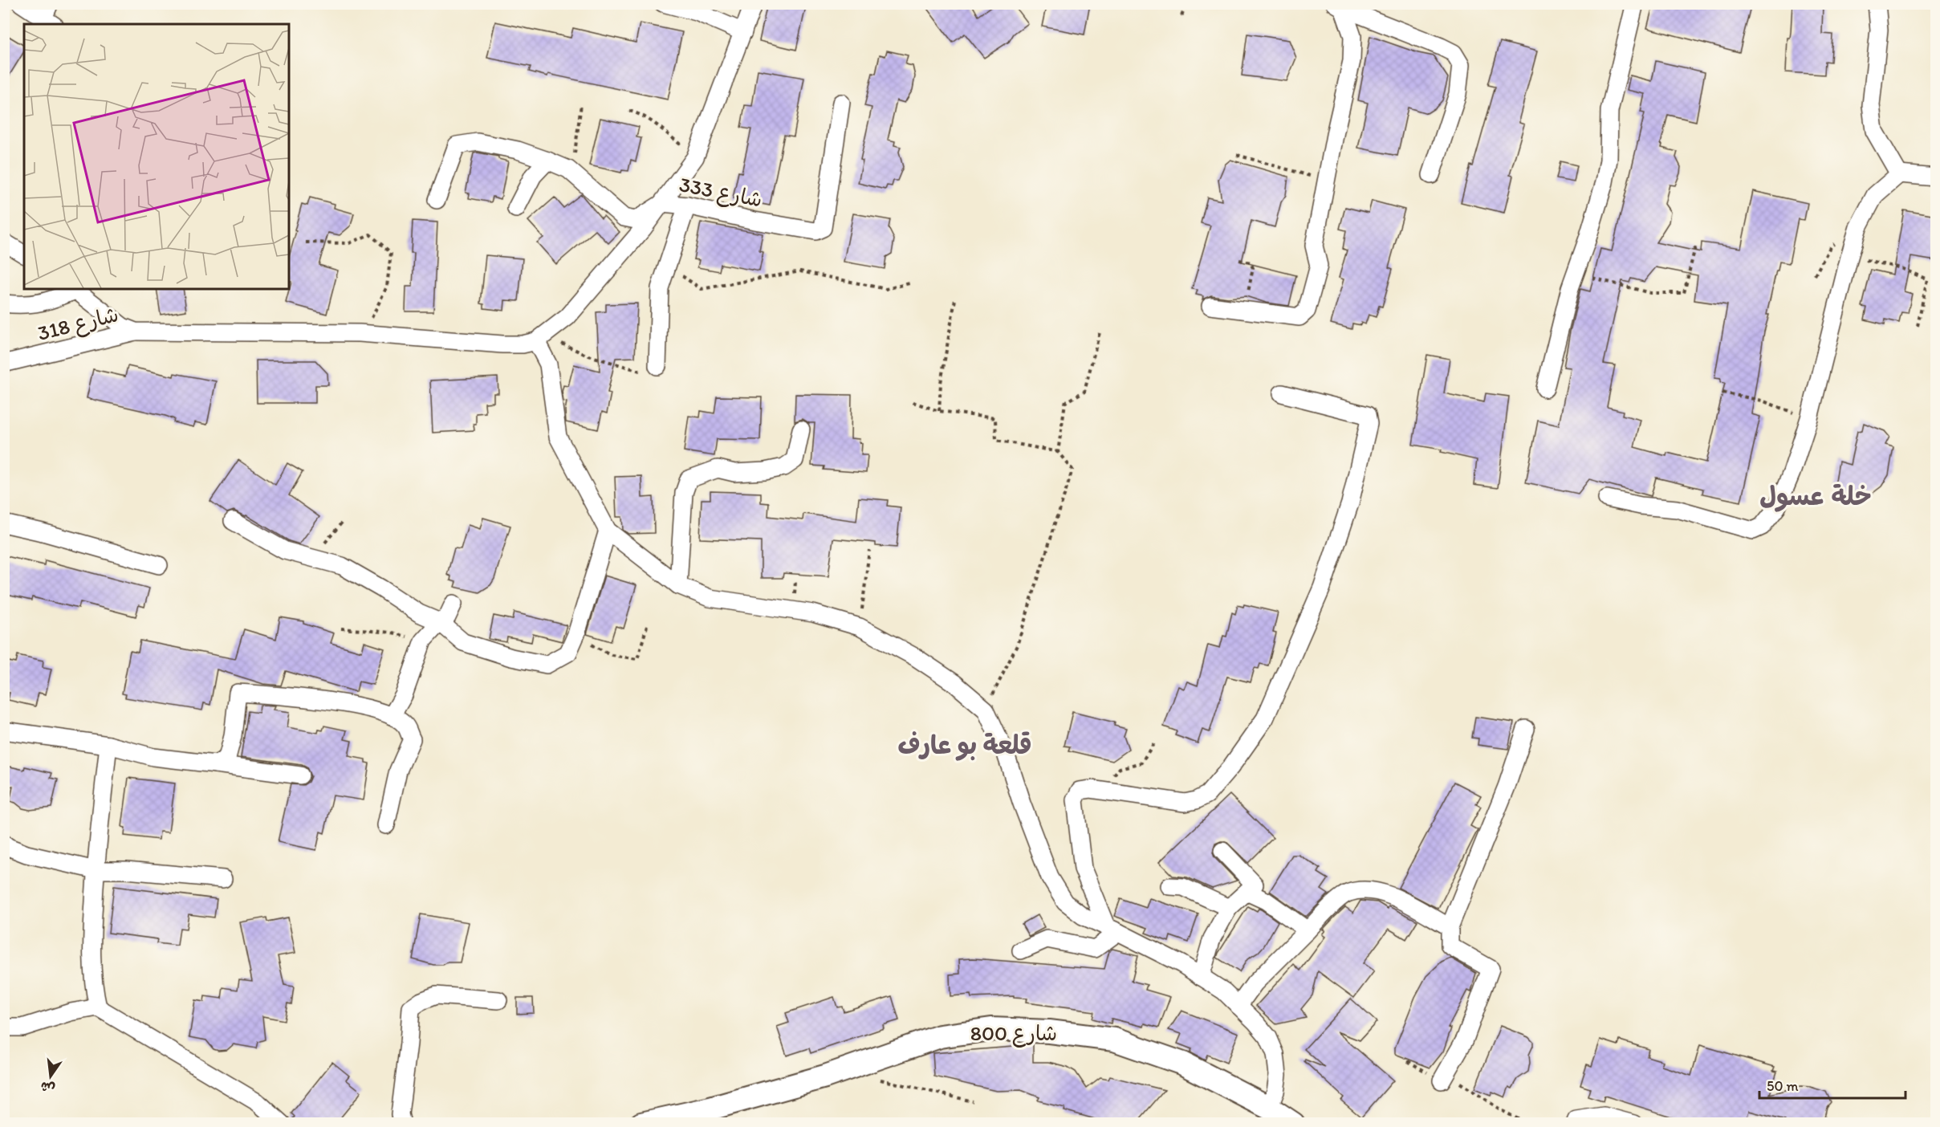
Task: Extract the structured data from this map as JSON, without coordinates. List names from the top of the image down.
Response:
{
  "streets": {
    "main road": ["شارع 800"],
    "street": ["شارع 333", "شارع 318"]
  },
  "districts": ["خلة عسول", "قلعة بو عارف"],
  "scale_bar": "50 m",
  "north": "bottom"
}
